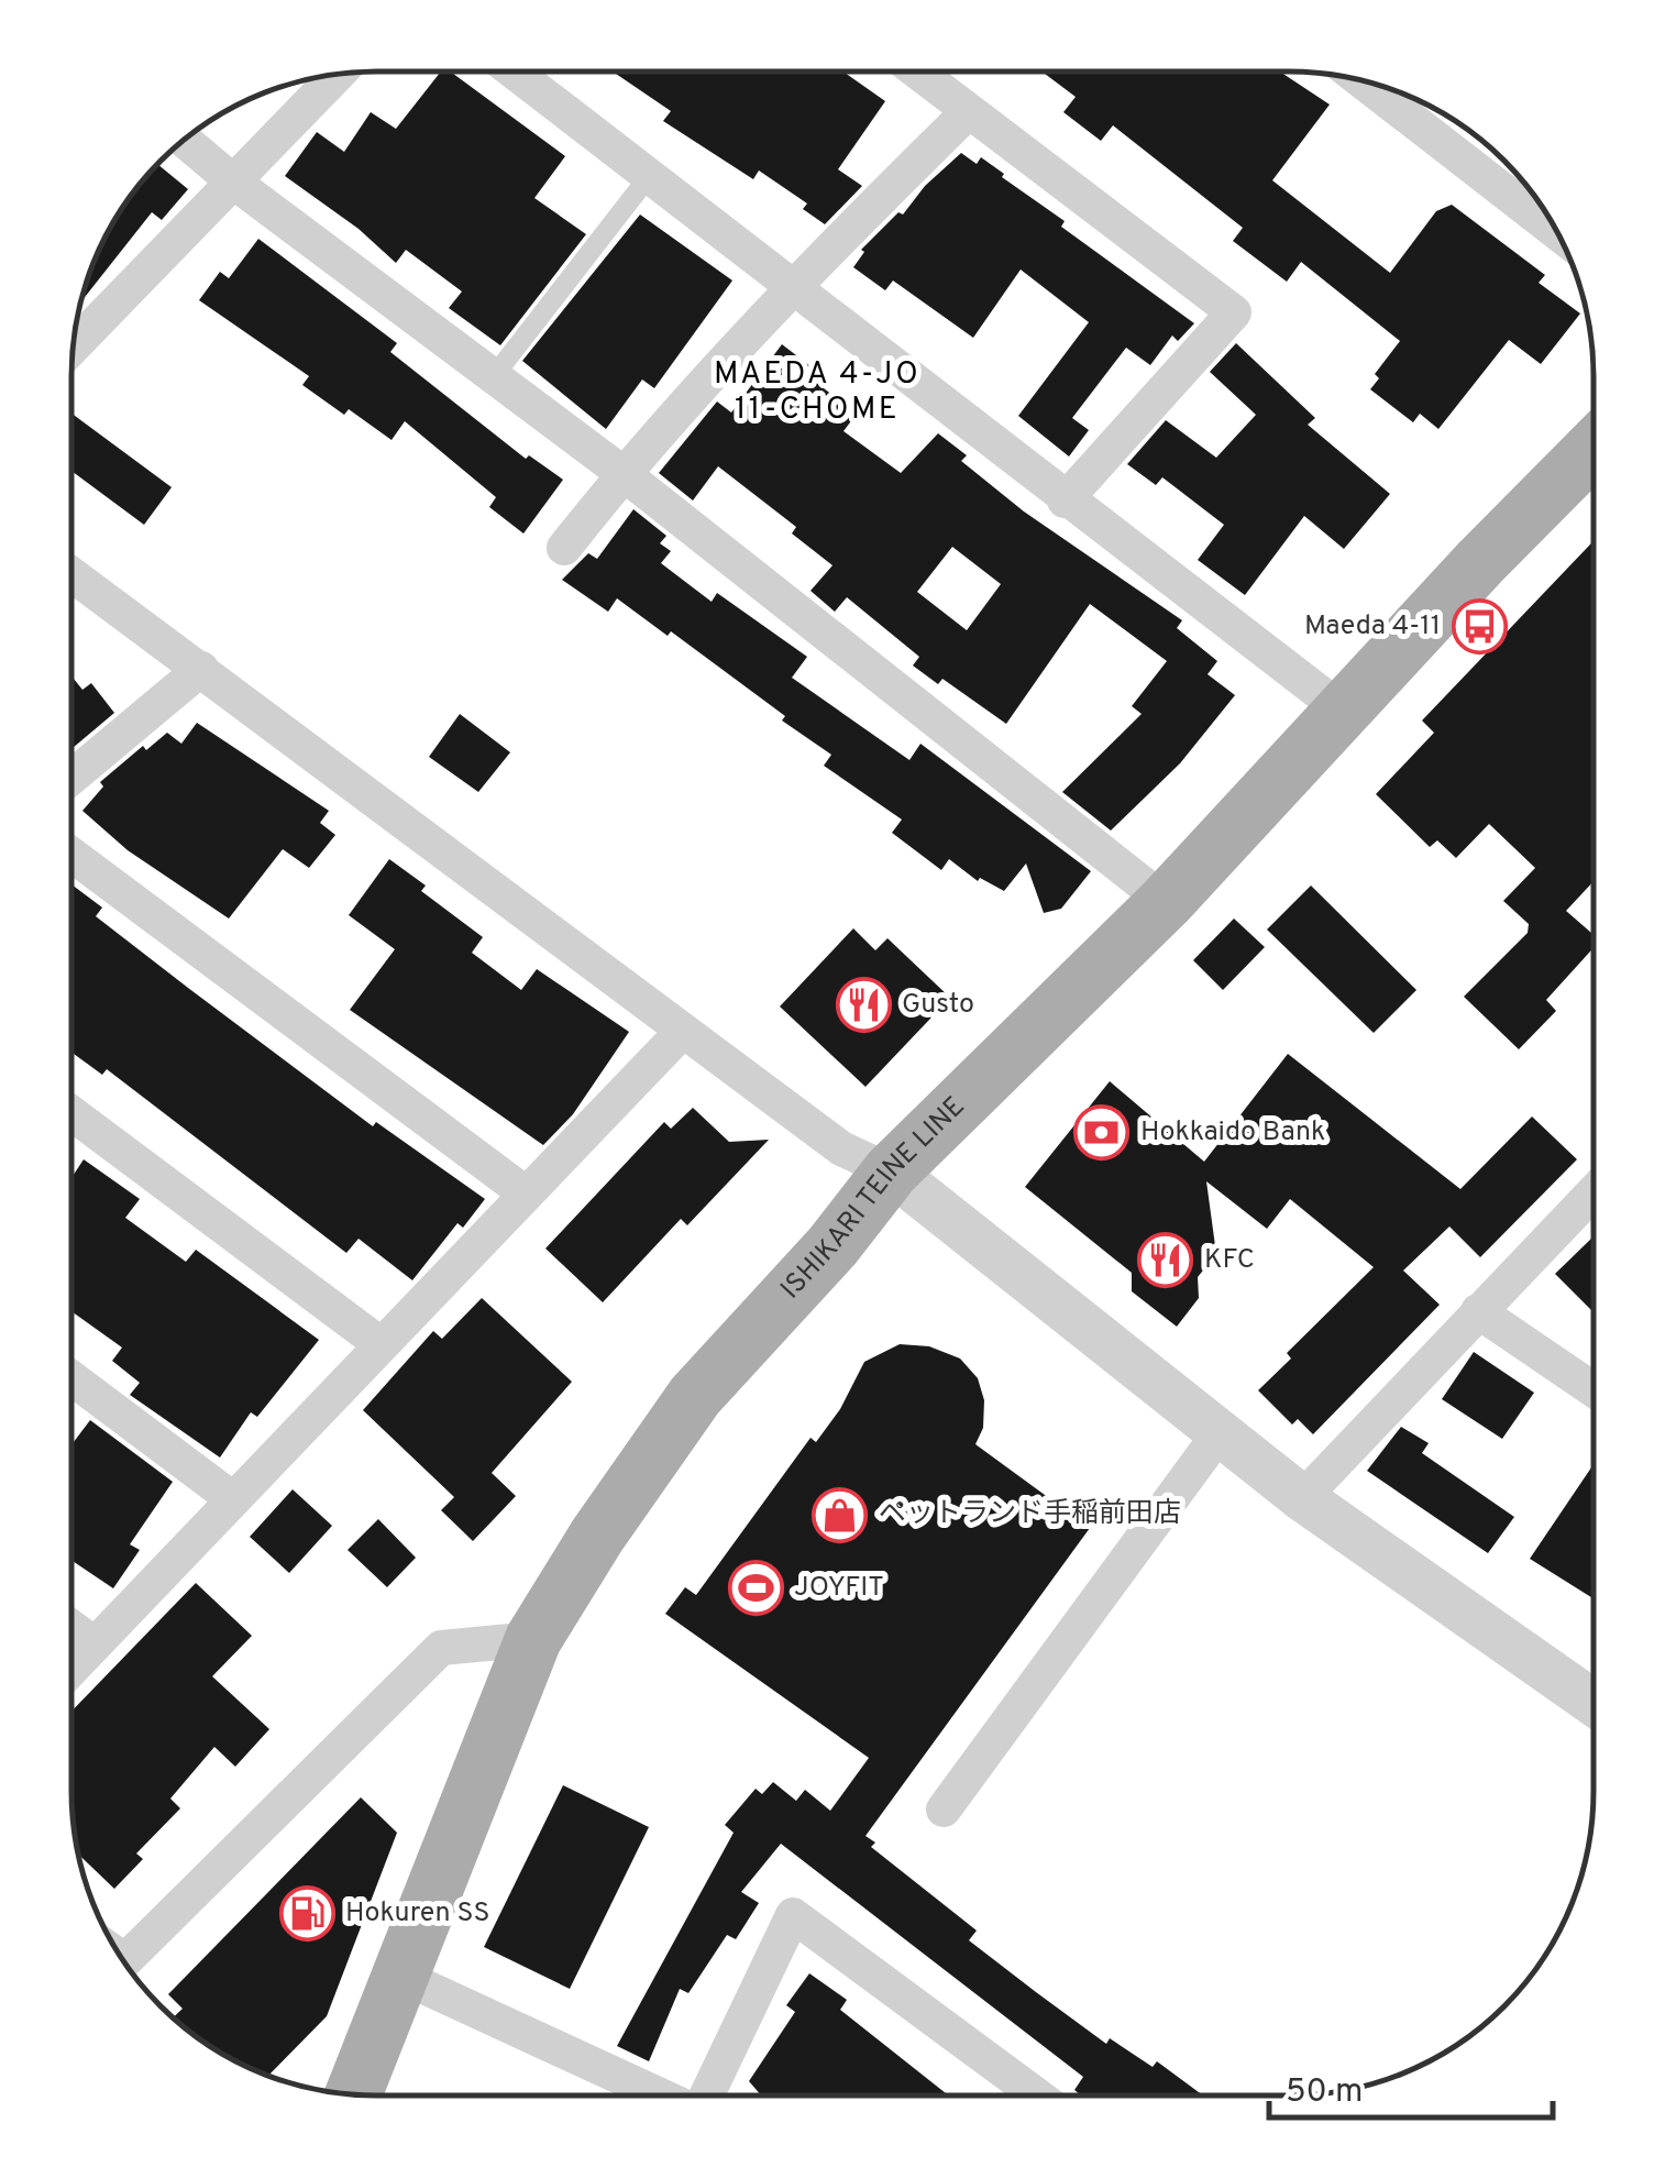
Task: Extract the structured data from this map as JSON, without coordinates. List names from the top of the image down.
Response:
{
  "streets": {
    "main road": ["ISHIKARI TEINE LINE"]
  },
  "districts": ["MAEDA 4-JO 11-CHOME"],
  "places": {
    "bus stop": ["Maeda 4-11"],
    "restaurant": ["Gusto", "KFC"],
    "bank": ["Hokkaido Bank"],
    "shop": ["ペットランド手稲前田店"],
    "sports": ["JOYFIT"],
    "fuel station": ["Hokuren SS"]
  },
  "scale_bar": "50 m"
}
